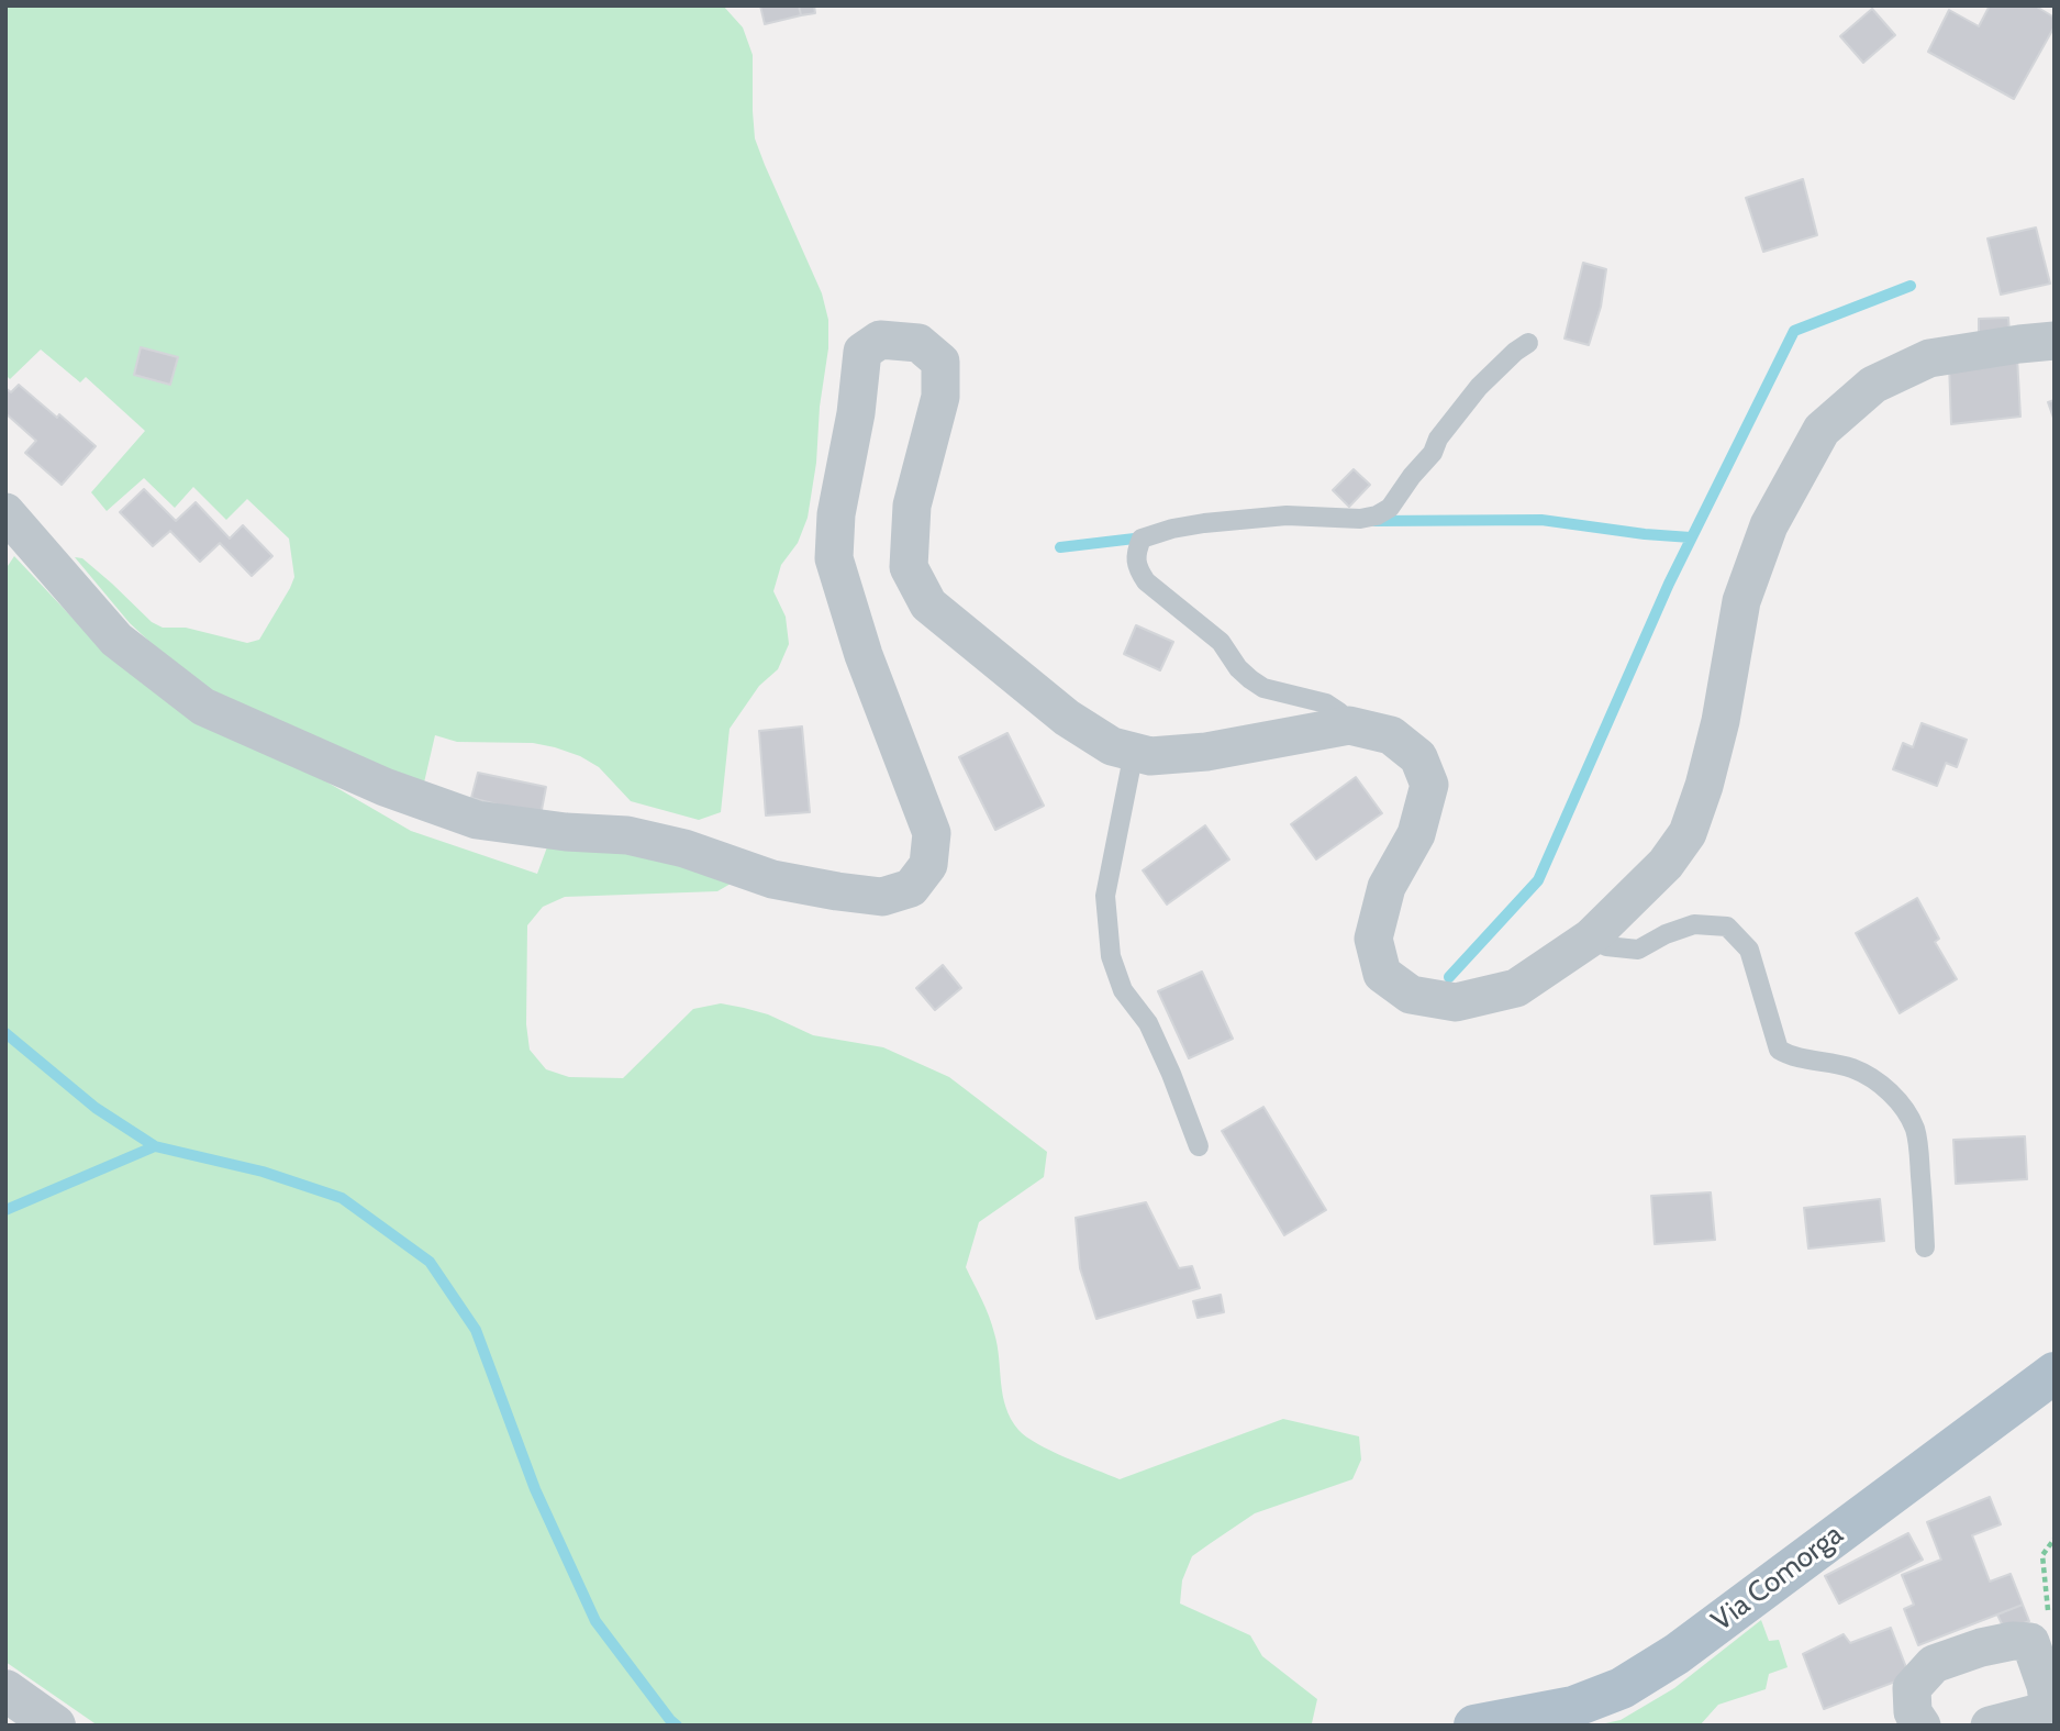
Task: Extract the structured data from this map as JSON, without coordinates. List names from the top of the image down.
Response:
{
  "streets": {
    "main road": ["Via Comorga"]
  }
}
